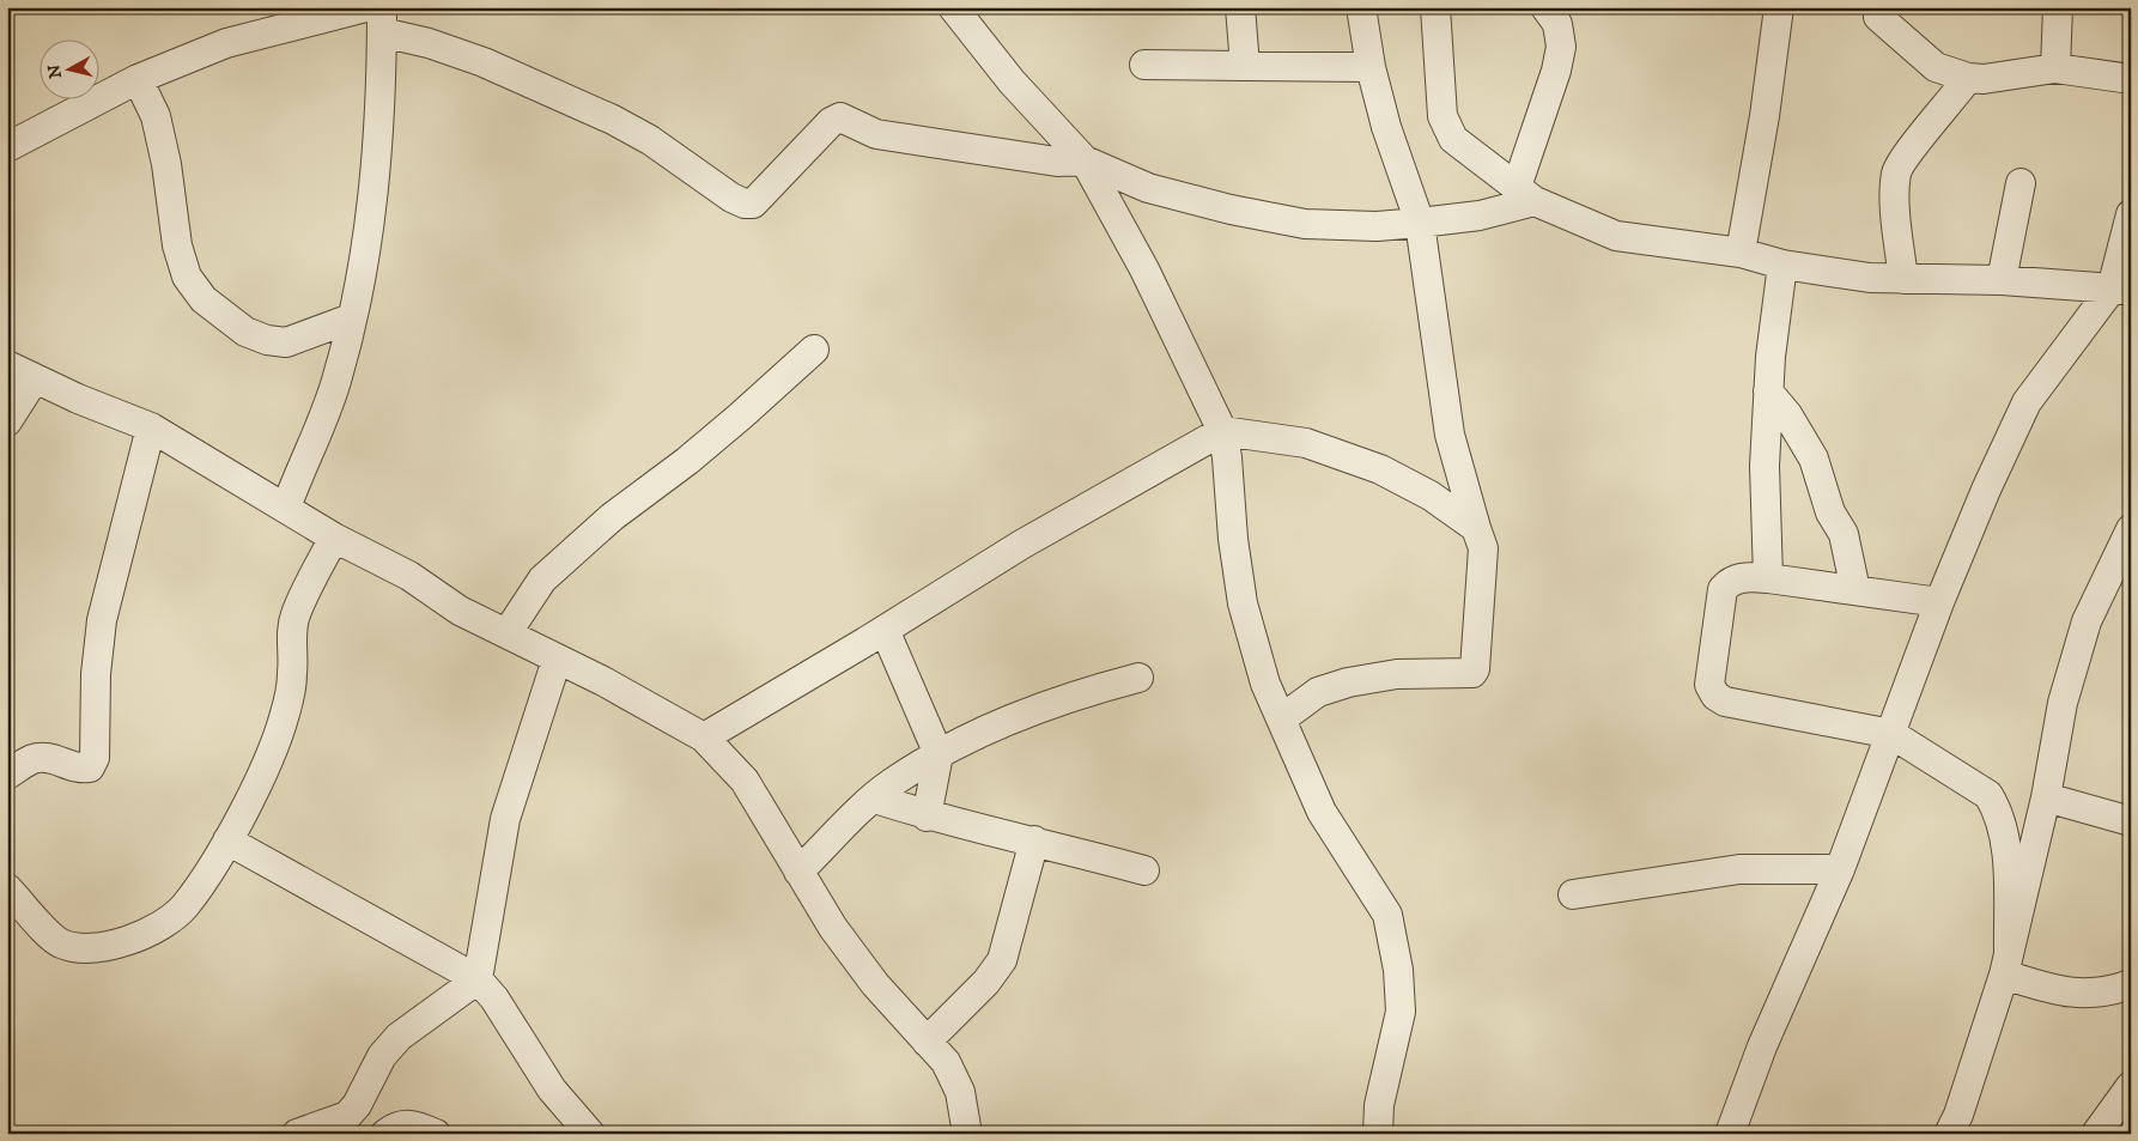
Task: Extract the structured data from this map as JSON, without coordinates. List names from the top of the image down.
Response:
{
  "north": "left"
}
